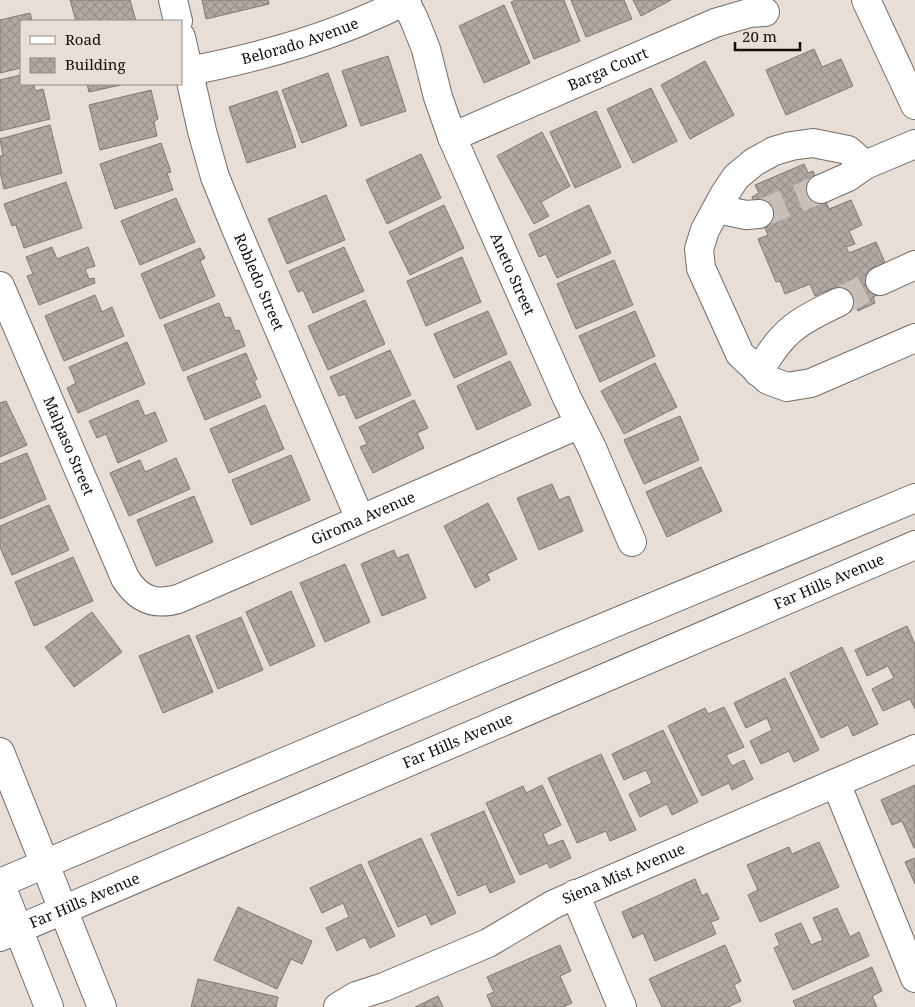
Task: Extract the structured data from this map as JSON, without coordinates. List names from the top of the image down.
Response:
{
  "streets": {
    "street": [
      "Belorado Avenue",
      "Barga Court",
      "Aneto Street",
      "Robledo Street",
      "Malpaso Street",
      "Giroma Avenue",
      "Far Hills Avenue",
      "Siena Mist Avenue"
    ]
  },
  "crossings": [
    ["Belorado Avenue", "Aneto Street"],
    ["Belorado Avenue", "Robledo Street"],
    ["Barga Court", "Aneto Street"],
    ["Aneto Street", "Giroma Avenue"],
    ["Robledo Street", "Giroma Avenue"],
    ["Malpaso Street", "Giroma Avenue"]
  ],
  "legend": ["Road", "Building"],
  "scale_bar": "20 m"
}
